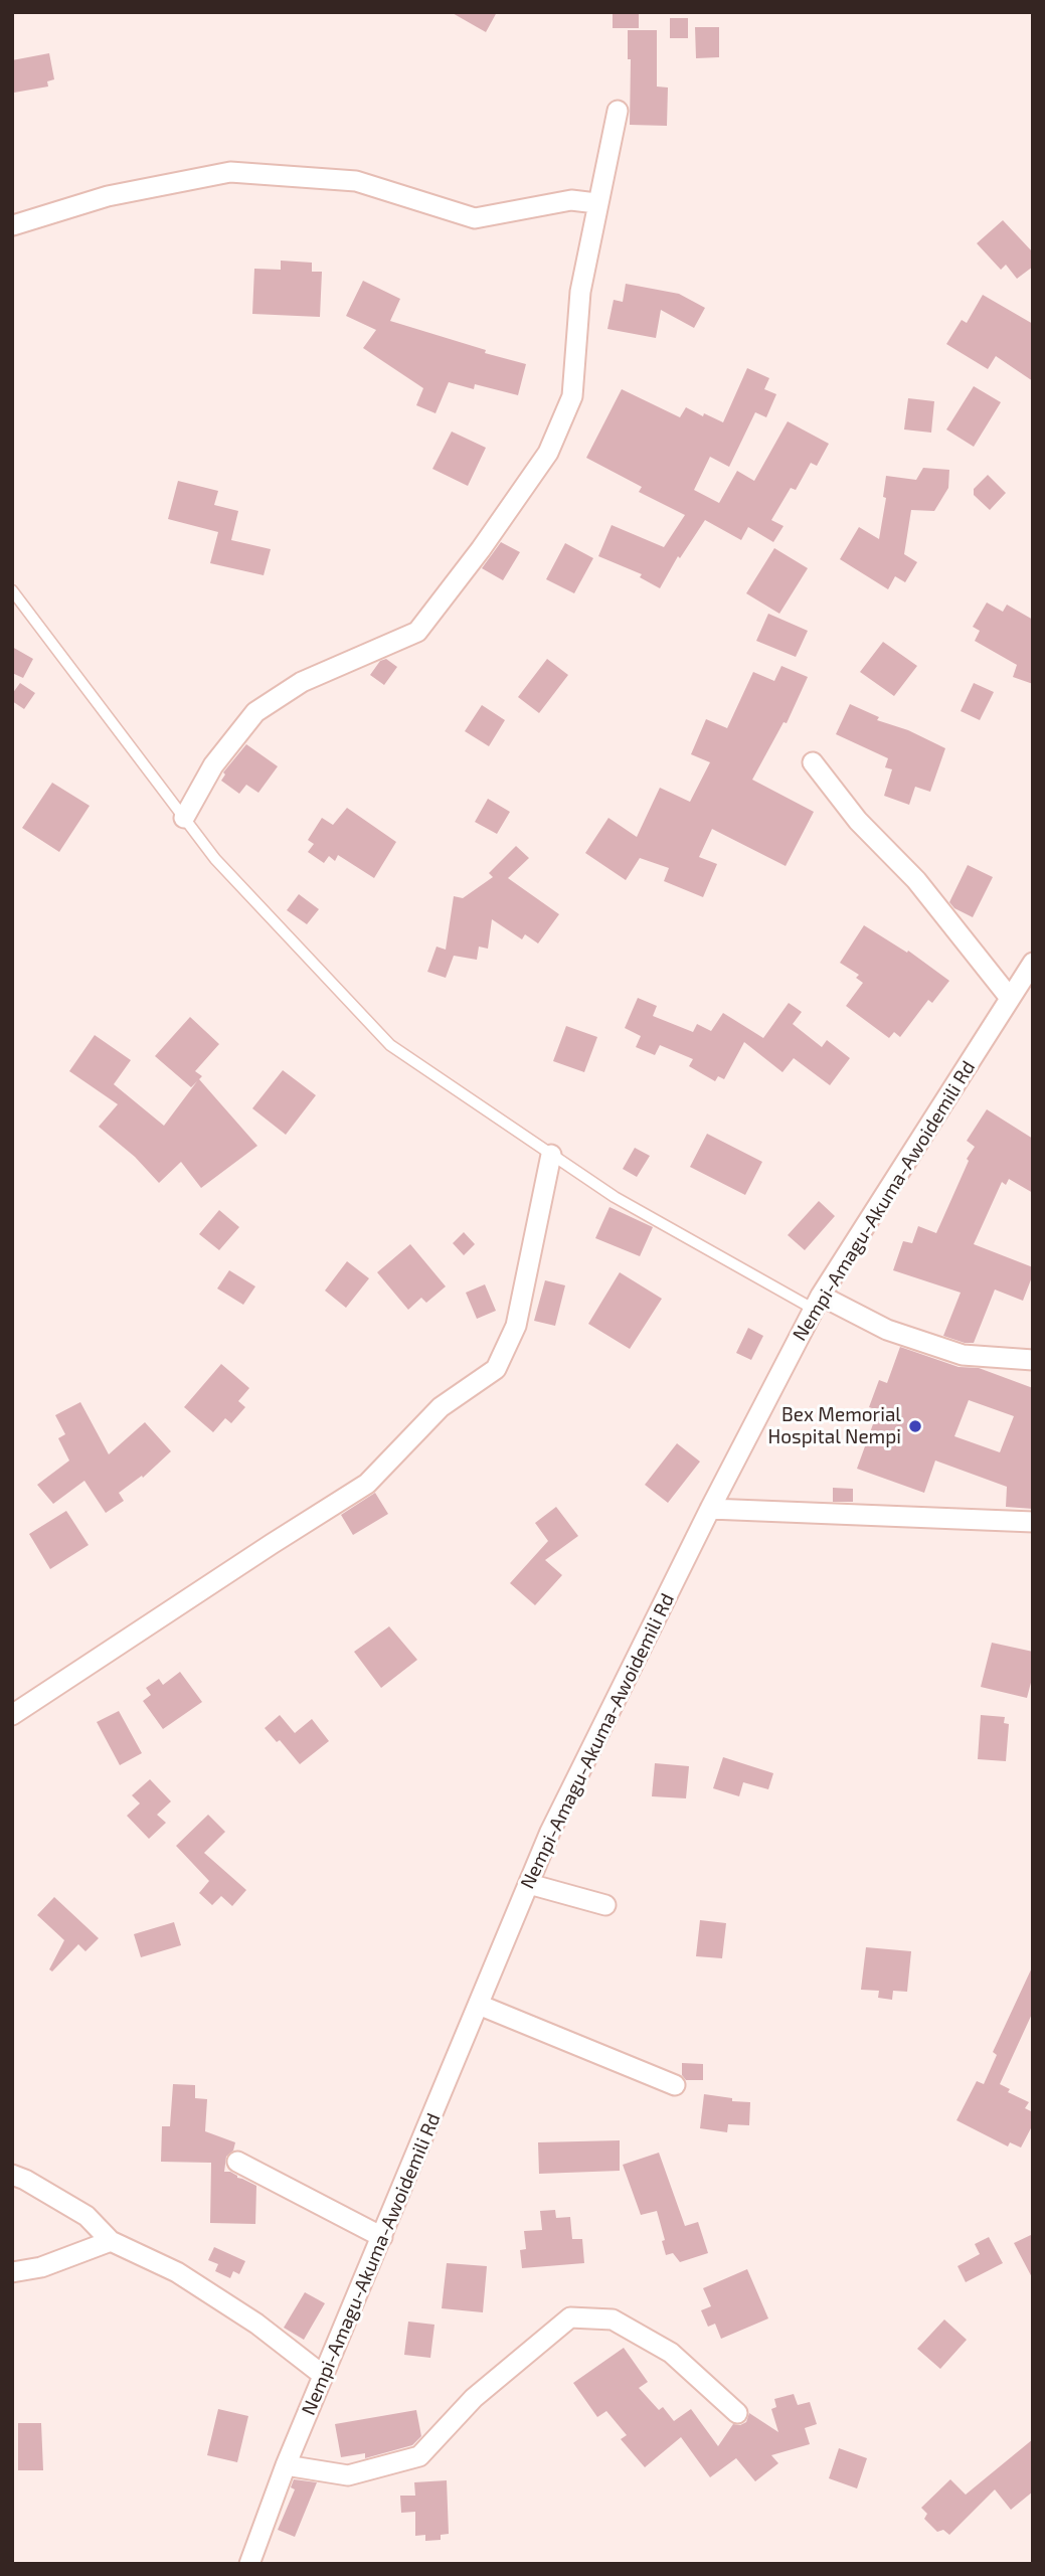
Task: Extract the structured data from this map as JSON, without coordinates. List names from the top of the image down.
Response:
{
  "streets": {
    "street": ["Nempi-Amagu-Akuma-Awoidemili Rd"]
  },
  "places": ["Bex Memorial Hospital Nempi"]
}
